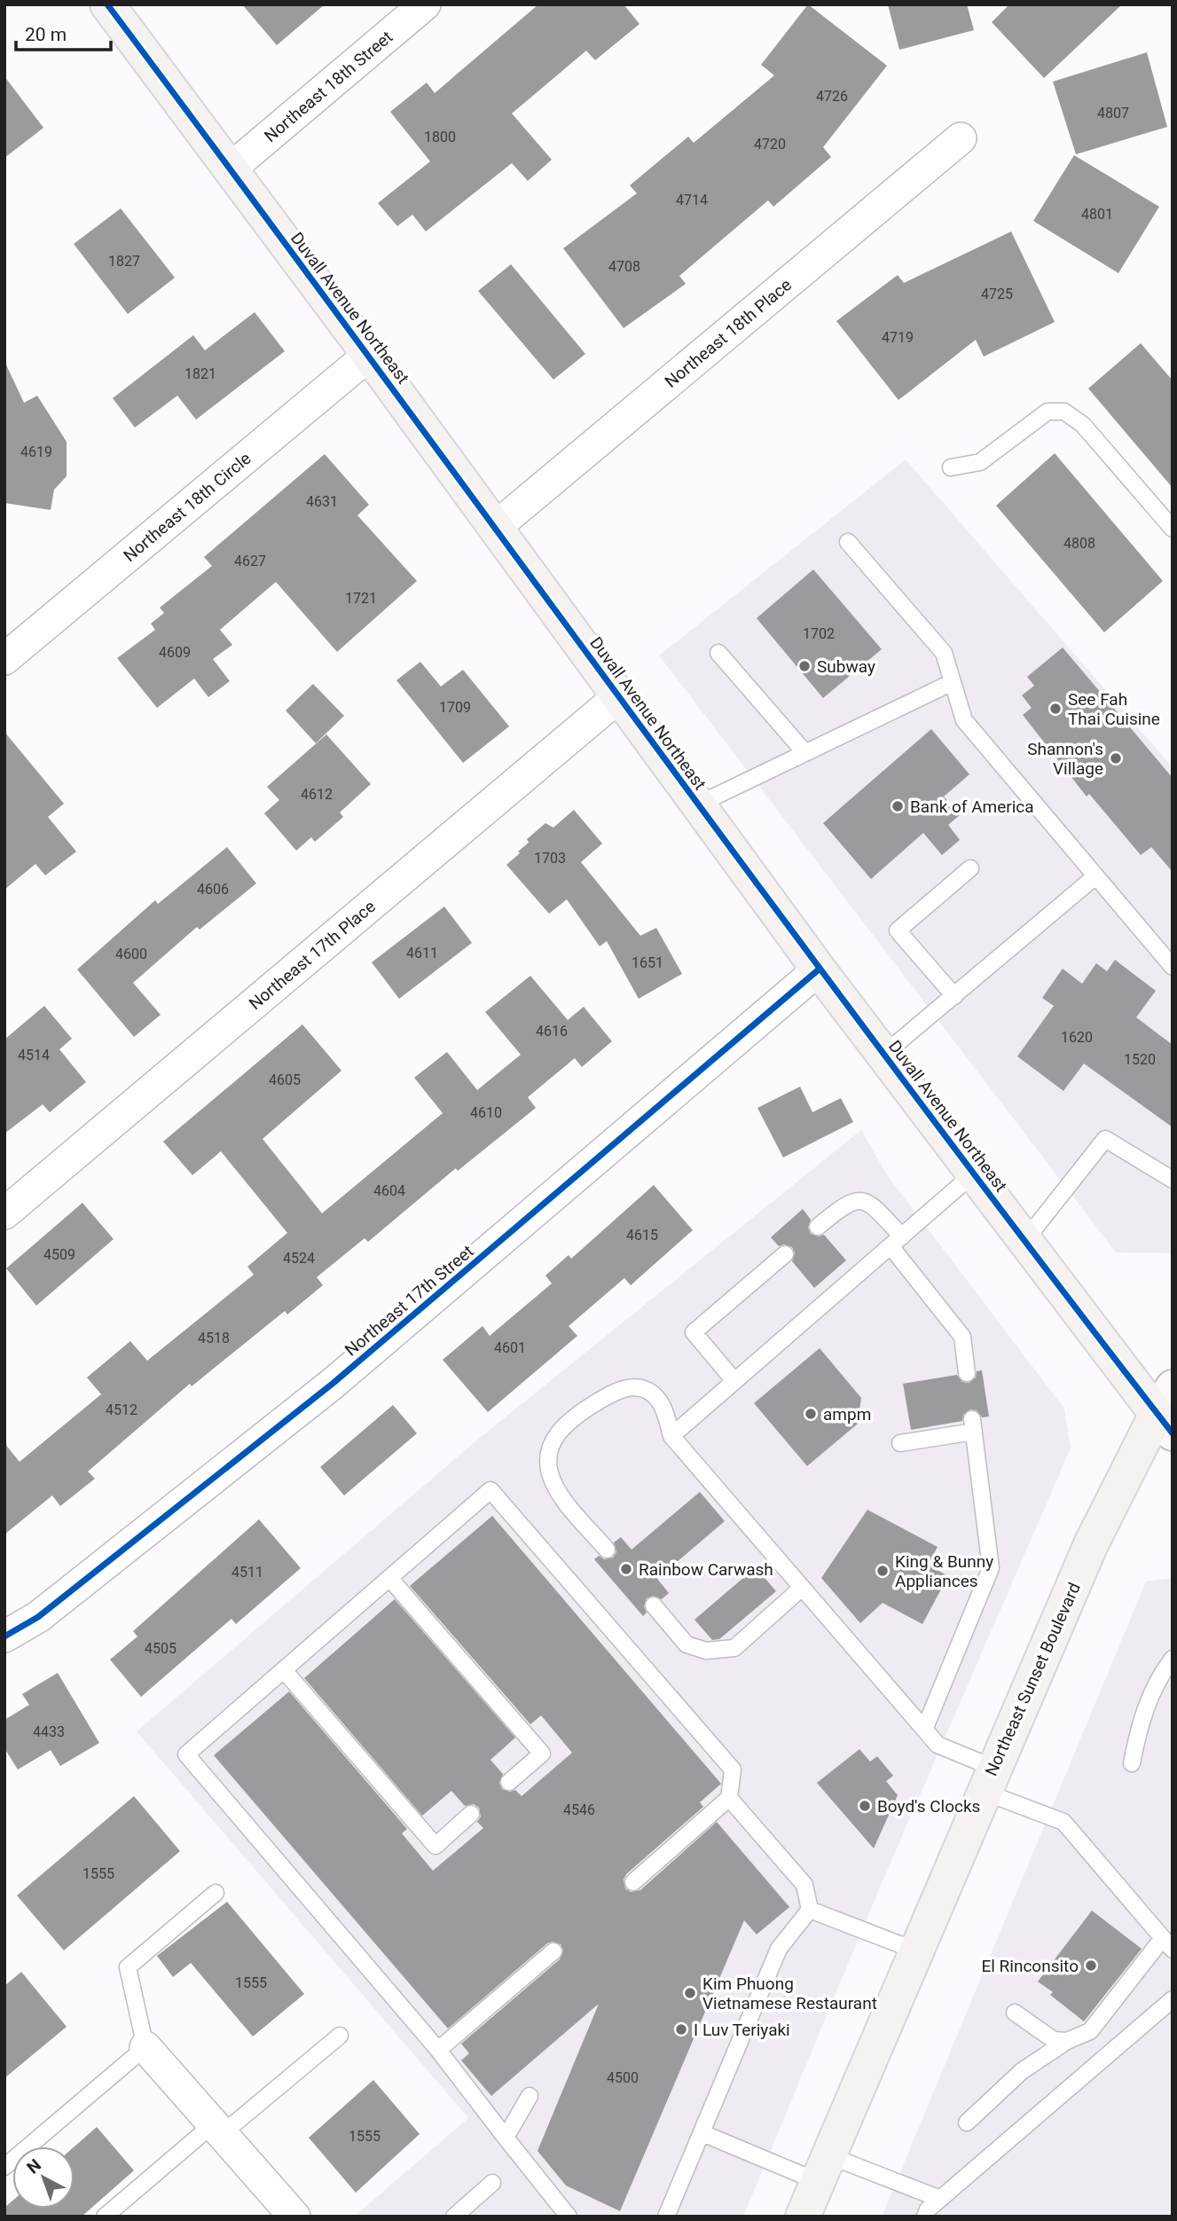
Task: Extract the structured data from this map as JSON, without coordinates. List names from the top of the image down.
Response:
{
  "streets": {
    "main road": ["Duvall Avenue Northeast", "Northeast Sunset Boulevard"],
    "street": [
      "Northeast 18th Street",
      "Northeast 18th Place",
      "Northeast 18th Circle",
      "Northeast 17th Place",
      "Northeast 17th Street"
    ]
  },
  "crossings": [
    ["Northeast 18th Street", "Duvall Avenue Northeast"],
    ["Duvall Avenue Northeast", "Northeast 18th Place"],
    ["Duvall Avenue Northeast", "Northeast 18th Circle"],
    ["Duvall Avenue Northeast", "Northeast 17th Place"],
    ["Duvall Avenue Northeast", "Northeast 17th Street"],
    ["Duvall Avenue Northeast", "Northeast Sunset Boulevard"]
  ],
  "places": [
    "Subway",
    "See Fah Thai Cuisine",
    "Shannon's Village",
    "Bank of America",
    "ampm",
    "Rainbow Carwash",
    "King & Bunny Appliances",
    "Boyd's Clocks",
    "El Rinconsito",
    "Kim Phuong Vietnamese Restaurant",
    "I Luv Teriyaki"
  ],
  "house_numbers": [
    "4726",
    "4807",
    "1800",
    "4720",
    "4714",
    "4801",
    "1827",
    "4708",
    "4725",
    "4719",
    "1821",
    "4619",
    "4631",
    "4808",
    "4627",
    "1721",
    "1702",
    "4609",
    "1709",
    "4612",
    "1703",
    "4606",
    "4611",
    "4600",
    "1651",
    "4616",
    "1620",
    "4514",
    "1520",
    "4605",
    "4610",
    "4604",
    "4615",
    "4509",
    "4524",
    "4518",
    "4601",
    "4512",
    "4511",
    "4505",
    "4433",
    "4546",
    "1555",
    "1555",
    "4500",
    "1555"
  ],
  "scale_bar": "20 m",
  "north": "top left"
}
